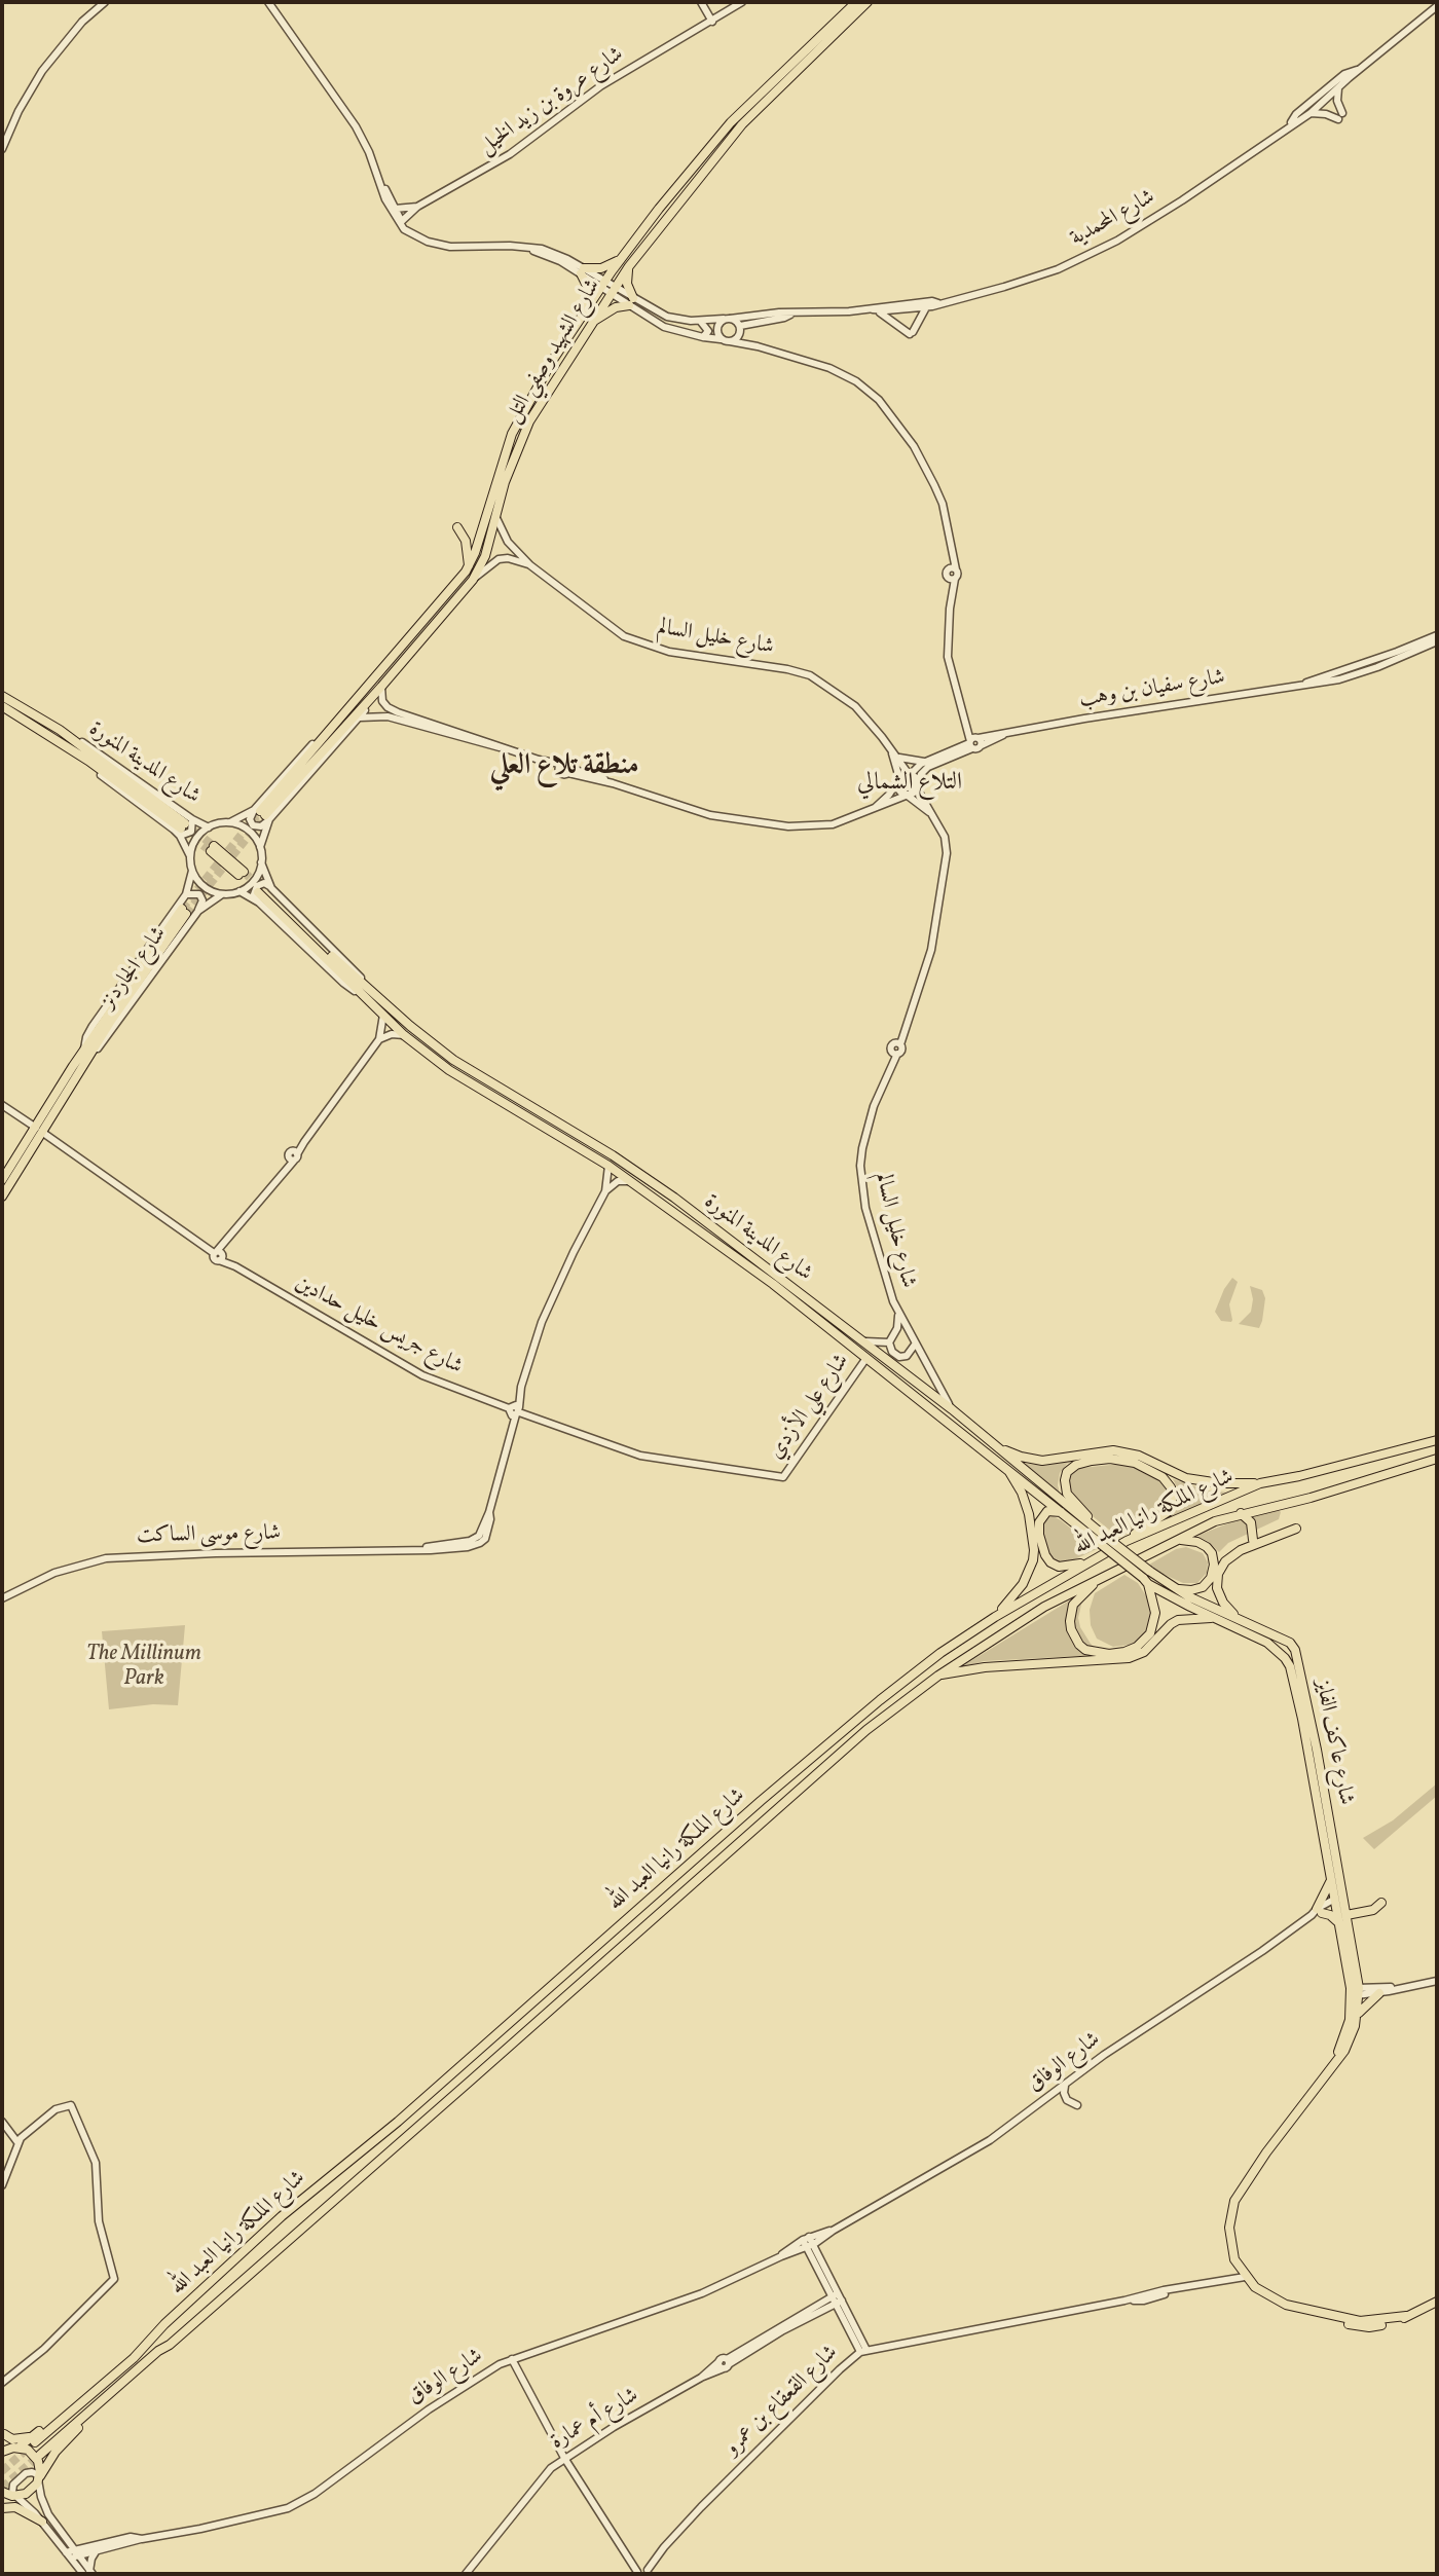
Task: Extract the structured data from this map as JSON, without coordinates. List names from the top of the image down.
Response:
{
  "streets": {
    "main road": [
      "شارع الشهيد وصفي التل",
      "شارع المدينة المنورة",
      "شارع الملكة رانيا العبد الله",
      "شارع عاكف الفايز"
    ],
    "street": [
      "شارع عروة بن زيد الخيل",
      "شارع المحمدية",
      "شارع خليل السالم",
      "شارع سفيان بن وهب",
      "شارع الجاردنز",
      "شارع جريس خليل حدادين",
      "شارع علي الأزدي",
      "شارع موسى الساكت",
      "شارع الوفاق",
      "شارع القعقاع بن عمرو",
      "شارع أم عمارة"
    ]
  },
  "crossings": [
    ["شارع المحمدية", "شارع الشهيد وصفي التل"],
    ["شارع الشهيد وصفي التل", "شارع خليل السالم"],
    ["شارع خليل السالم", "شارع المدينة المنورة"],
    ["شارع المدينة المنورة", "شارع الجاردنز"],
    ["شارع المدينة المنورة", "شارع علي الأزدي"],
    ["شارع المدينة المنورة", "شارع موسى الساكت"],
    ["شارع المدينة المنورة", "شارع عاكف الفايز"],
    ["شارع جريس خليل حدادين", "شارع علي الأزدي"],
    ["شارع جريس خليل حدادين", "شارع موسى الساكت"],
    ["شارع عاكف الفايز", "شارع الوفاق"],
    ["شارع عاكف الفايز", "شارع القعقاع بن عمرو"]
  ],
  "districts": ["منطقة تلاع العلي", "التلاع الشمالي"],
  "parks": ["The Millinum Park"]
}
